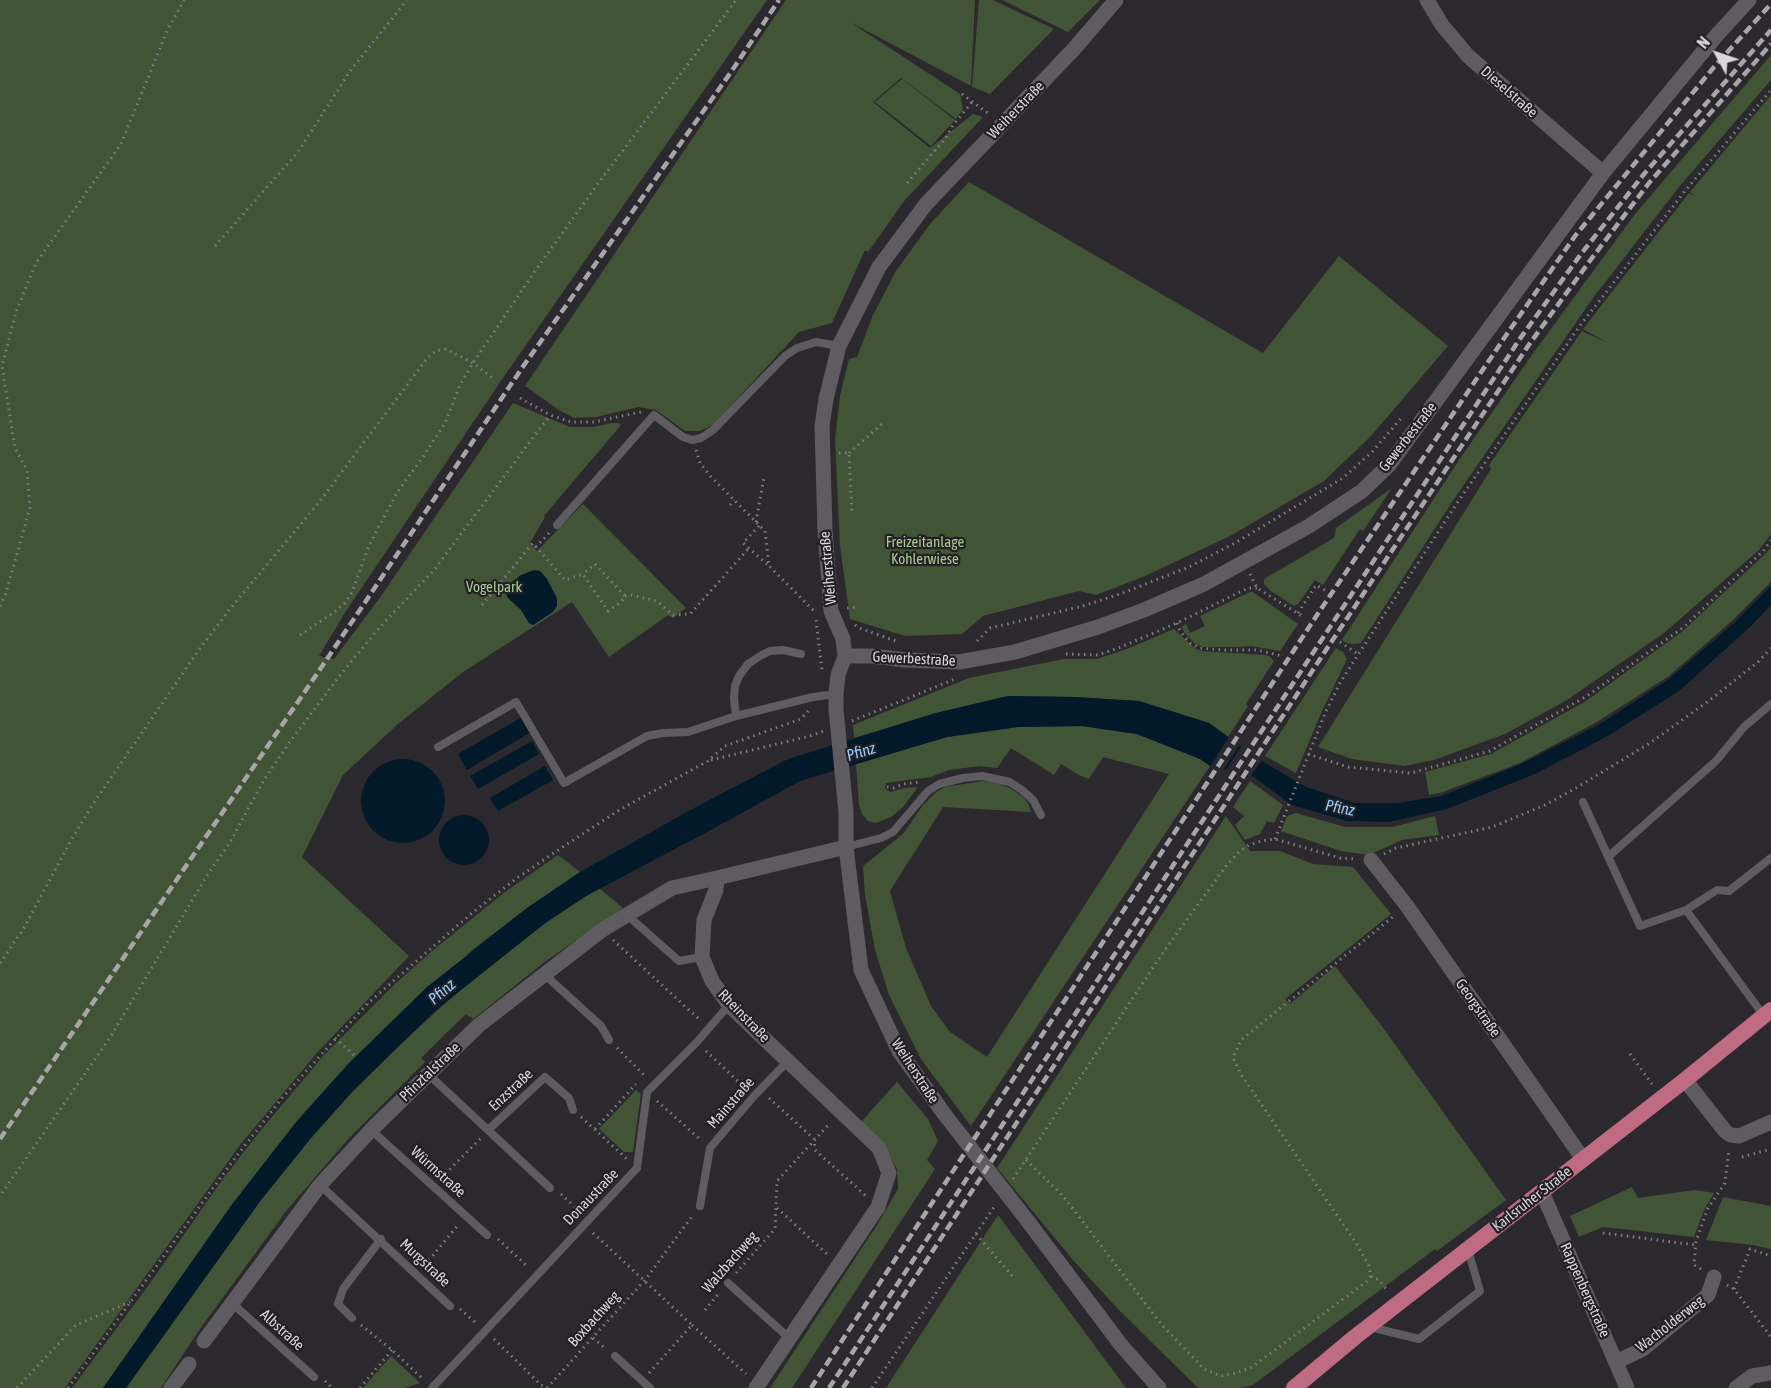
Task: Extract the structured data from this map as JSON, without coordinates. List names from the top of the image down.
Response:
{
  "streets": {
    "main road": ["Karlsruher Straße"],
    "street": [
      "Dieselstraße",
      "Weiherstraße",
      "Gewerbestraße",
      "Georgstraße",
      "Rheinstraße",
      "Pfinztalstraße",
      "Rappenbergstraße",
      "Wacholderweg"
    ],
    "lane": [
      "Enzstraße",
      "Mainstraße",
      "Würmstraße",
      "Donaustraße",
      "Murgstraße",
      "Albstraße"
    ],
    "path": ["Walzbachweg", "Boxbachweg"]
  },
  "crossings": [
    ["Dieselstraße", "Gewerbestraße"],
    ["Weiherstraße", "Gewerbestraße"],
    ["Georgstraße", "Karlsruher Straße"],
    ["Rheinstraße", "Pfinztalstraße"],
    ["Rheinstraße", "Mainstraße"],
    ["Rheinstraße", "Donaustraße"],
    ["Rheinstraße", "Walzbachweg"],
    ["Pfinztalstraße", "Enzstraße"],
    ["Pfinztalstraße", "Würmstraße"],
    ["Pfinztalstraße", "Murgstraße"],
    ["Pfinztalstraße", "Albstraße"],
    ["Mainstraße", "Boxbachweg"],
    ["Karlsruher Straße", "Rappenbergstraße"],
    ["Rappenbergstraße", "Wacholderweg"]
  ],
  "water": ["Pfinz"],
  "parks": ["Freizeitanlage Kohlerwiese", "Vogelpark"],
  "north": "top left"
}
